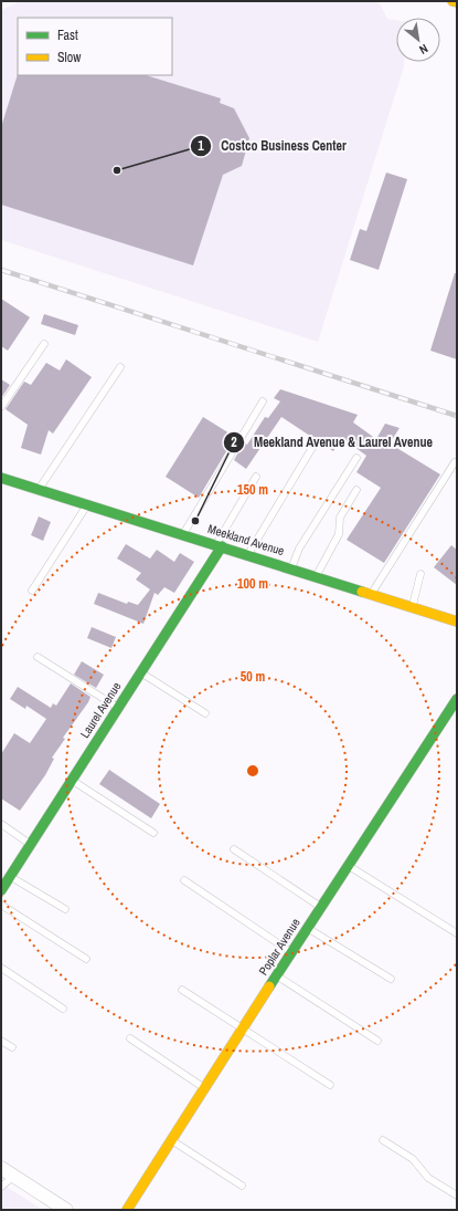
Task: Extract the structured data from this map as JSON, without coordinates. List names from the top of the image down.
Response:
{
  "streets": {
    "street": ["Meekland Avenue", "Laurel Avenue", "Poplar Avenue"]
  },
  "crossings": [
    ["Meekland Avenue", "Laurel Avenue"]
  ],
  "places": ["Costco Business Center", "Meekland Avenue & Laurel Avenue"],
  "legend": ["Fast", "Slow"],
  "north": "bottom right",
  "rings": ["150 m", "100 m", "50 m"]
}
